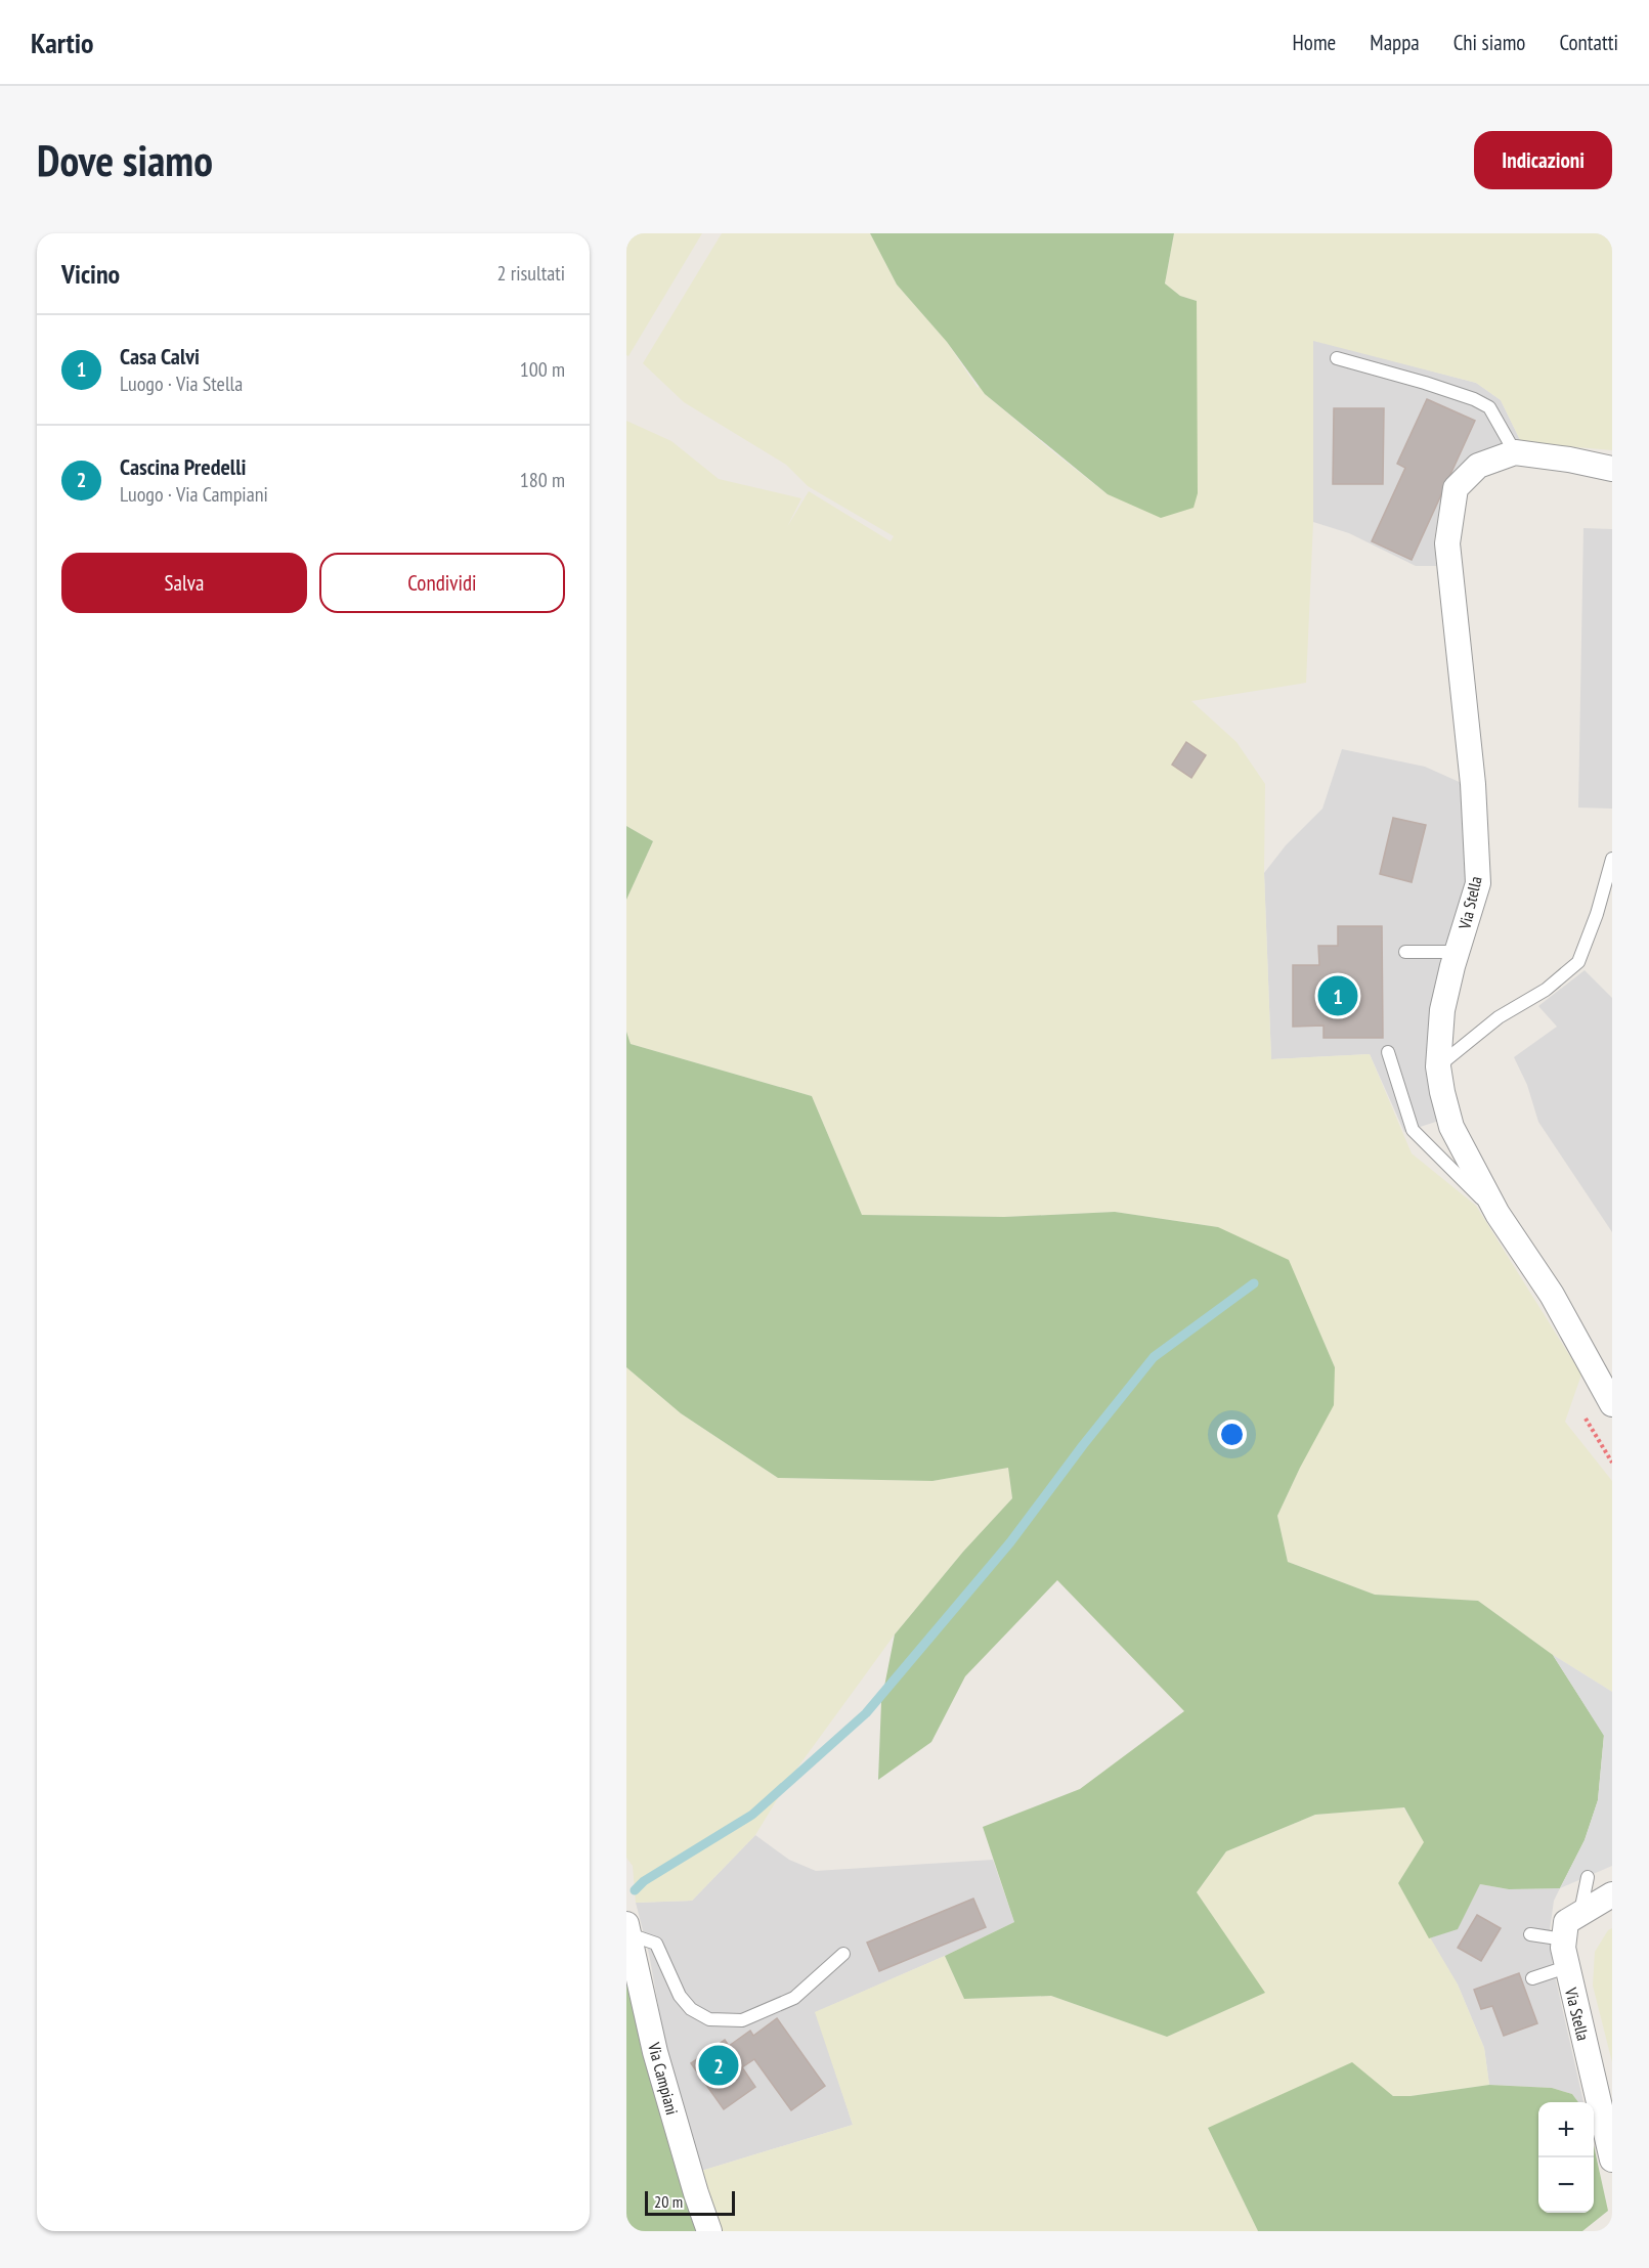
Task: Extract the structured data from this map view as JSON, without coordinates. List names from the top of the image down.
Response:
{
  "streets": {
    "street": ["Via Stella", "Via Campiani"]
  },
  "scale_bar": "20 m",
  "page": {
    "header": "Kartio",
    "nav": [
      "Home",
      "Mappa",
      "Chi siamo",
      "Contatti"
    ],
    "buttons": [
      "Indicazioni",
      ["Salva", "Condividi"]
    ],
    "title": "Dove siamo",
    "heading": ["Vicino", "2 risultati"],
    "list": [
      {
        "mark": "1",
        "name": "Casa Calvi",
        "note": "Luogo · Via Stella",
        "value": "100 m"
      },
      {
        "mark": "2",
        "name": "Cascina Predelli",
        "note": "Luogo · Via Campiani",
        "value": "180 m"
      }
    ],
    "pins": ["1", "2"],
    "map_buttons": ["+", "−"],
    "scale": "20 m"
  }
}
